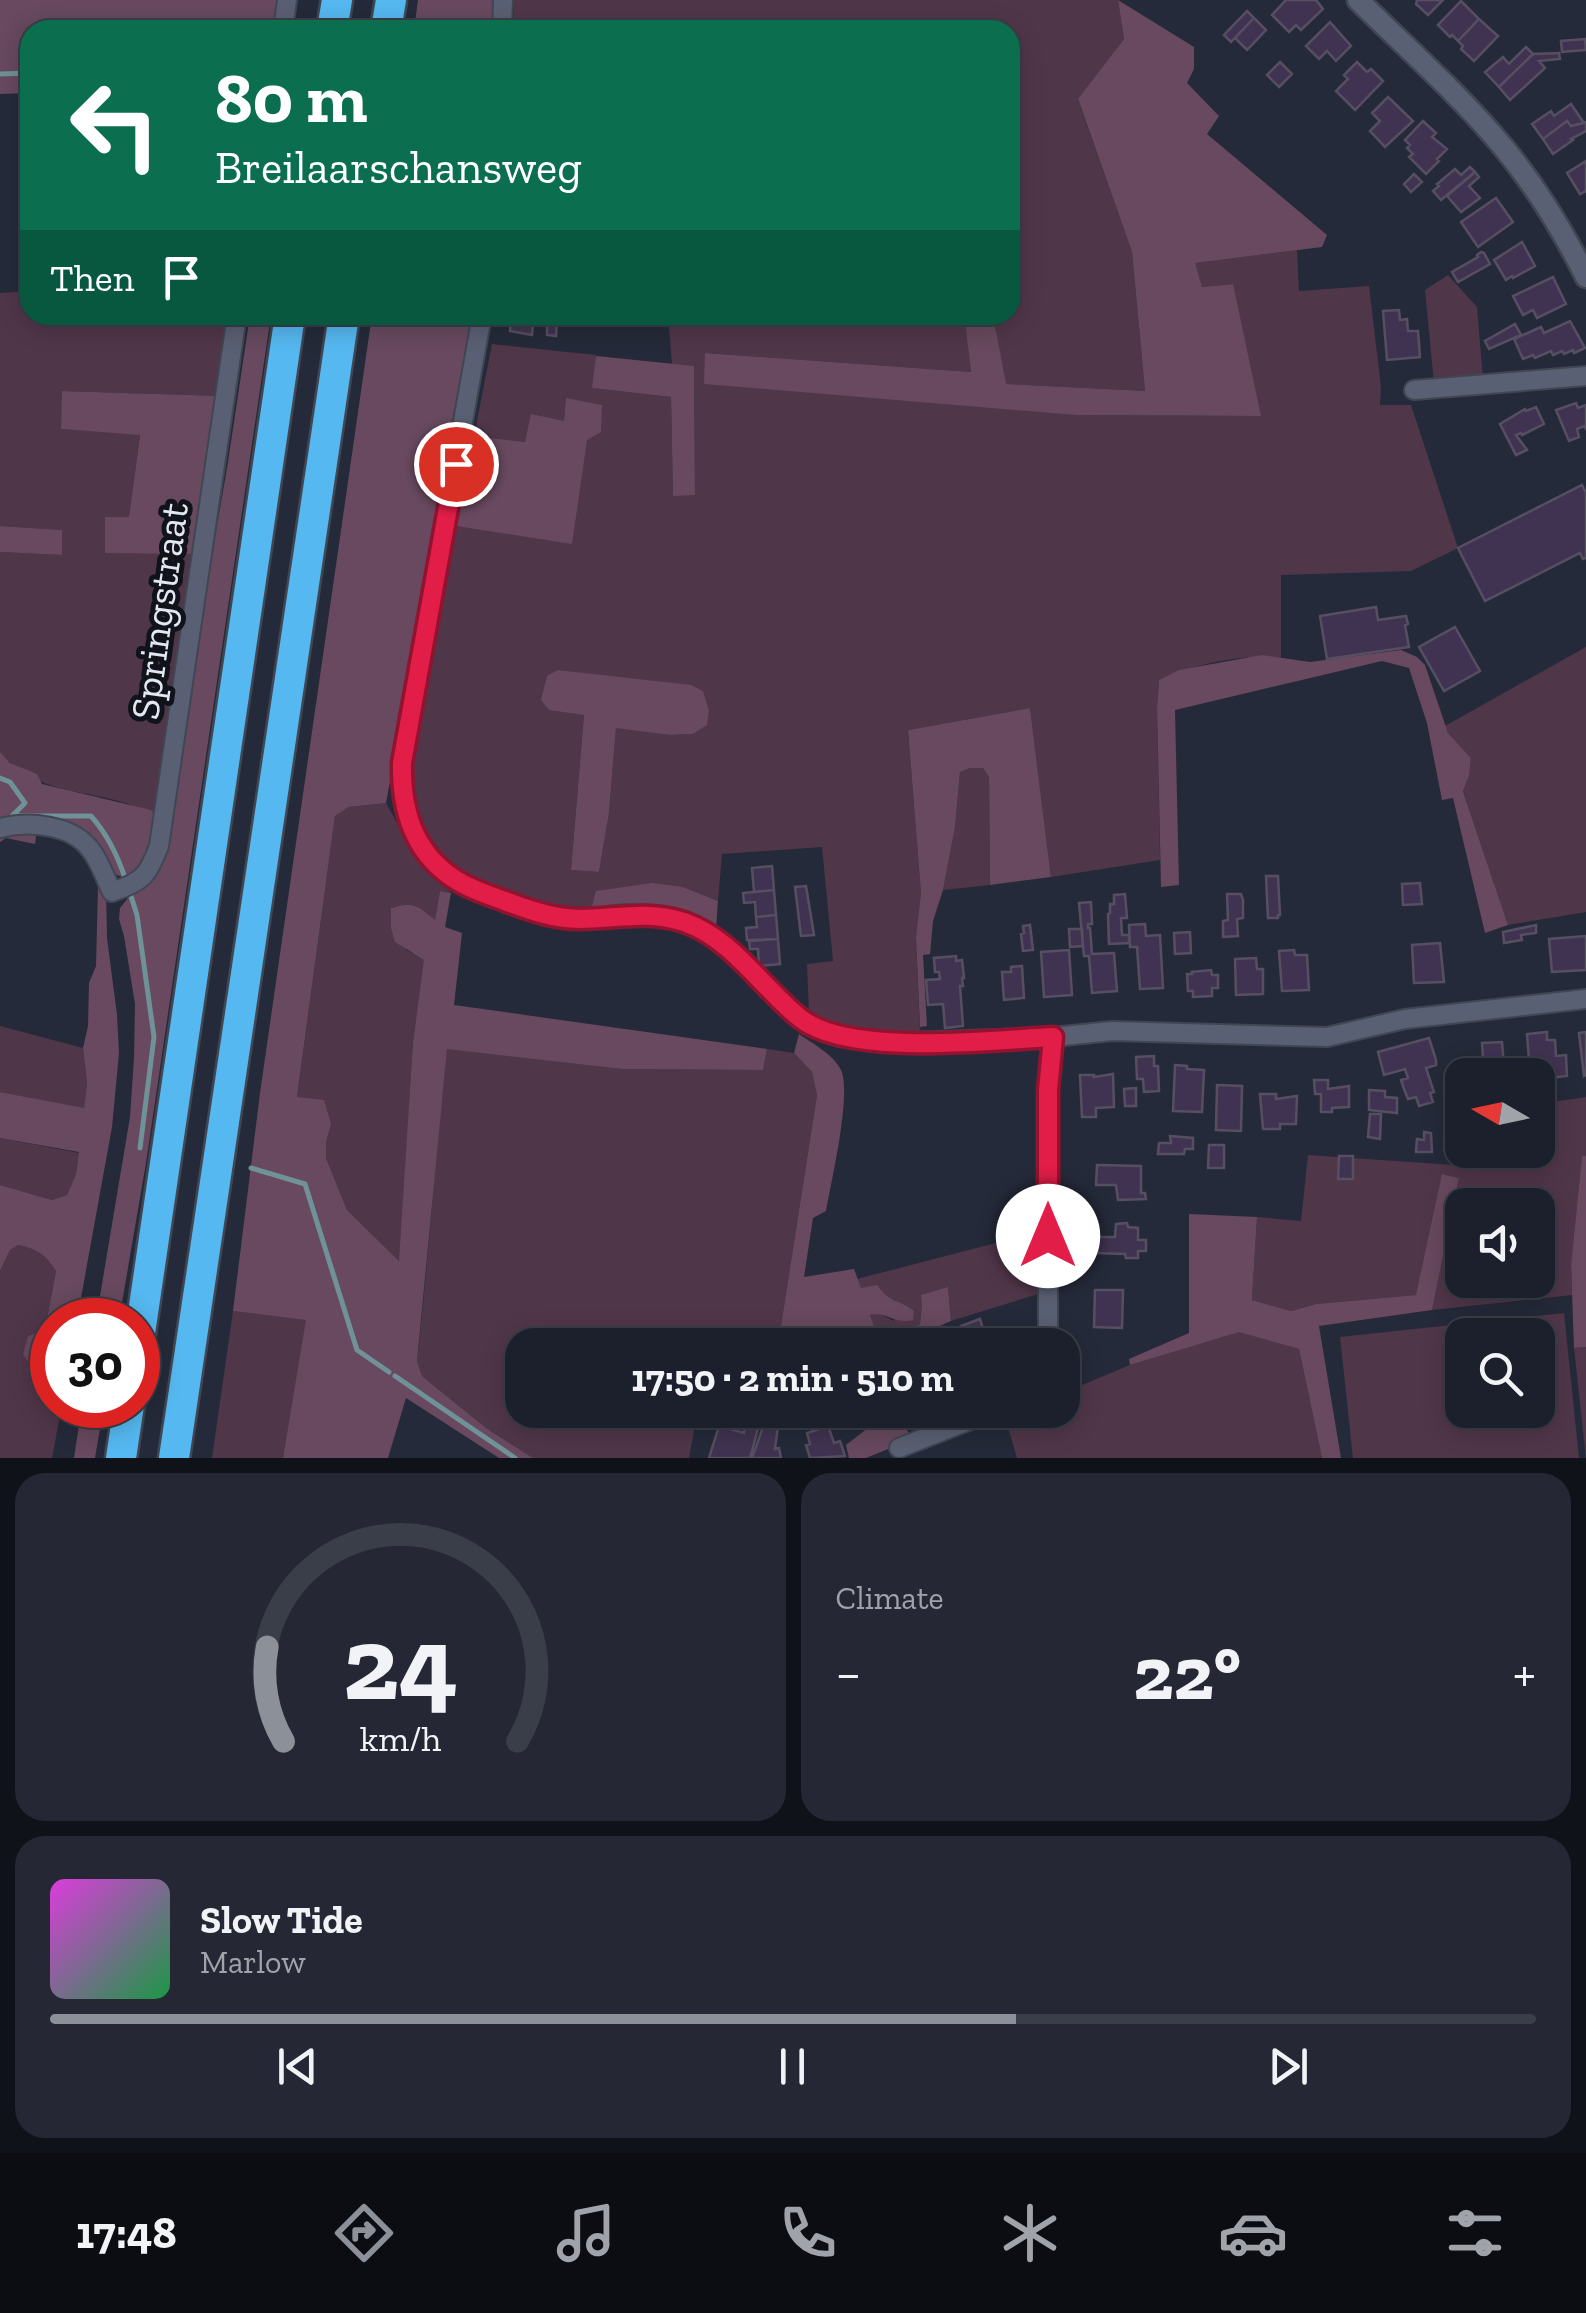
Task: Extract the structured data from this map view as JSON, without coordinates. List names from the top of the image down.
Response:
{
  "streets": {
    "street": ["Springstraat"]
  },
  "north": "left",
  "page": {
    "turn": ["80 m", "Breilaarschansweg"],
    "then": "Then",
    "limit": "30",
    "trip": "17:50 · 2 min · 510 m",
    "tile": "Climate",
    "heat": ["−", "22°", "+"],
    "song": ["Slow Tide", "Marlow"],
    "tabs": "17:48",
    "gauge": ["24", "km/h"]
  }
}
